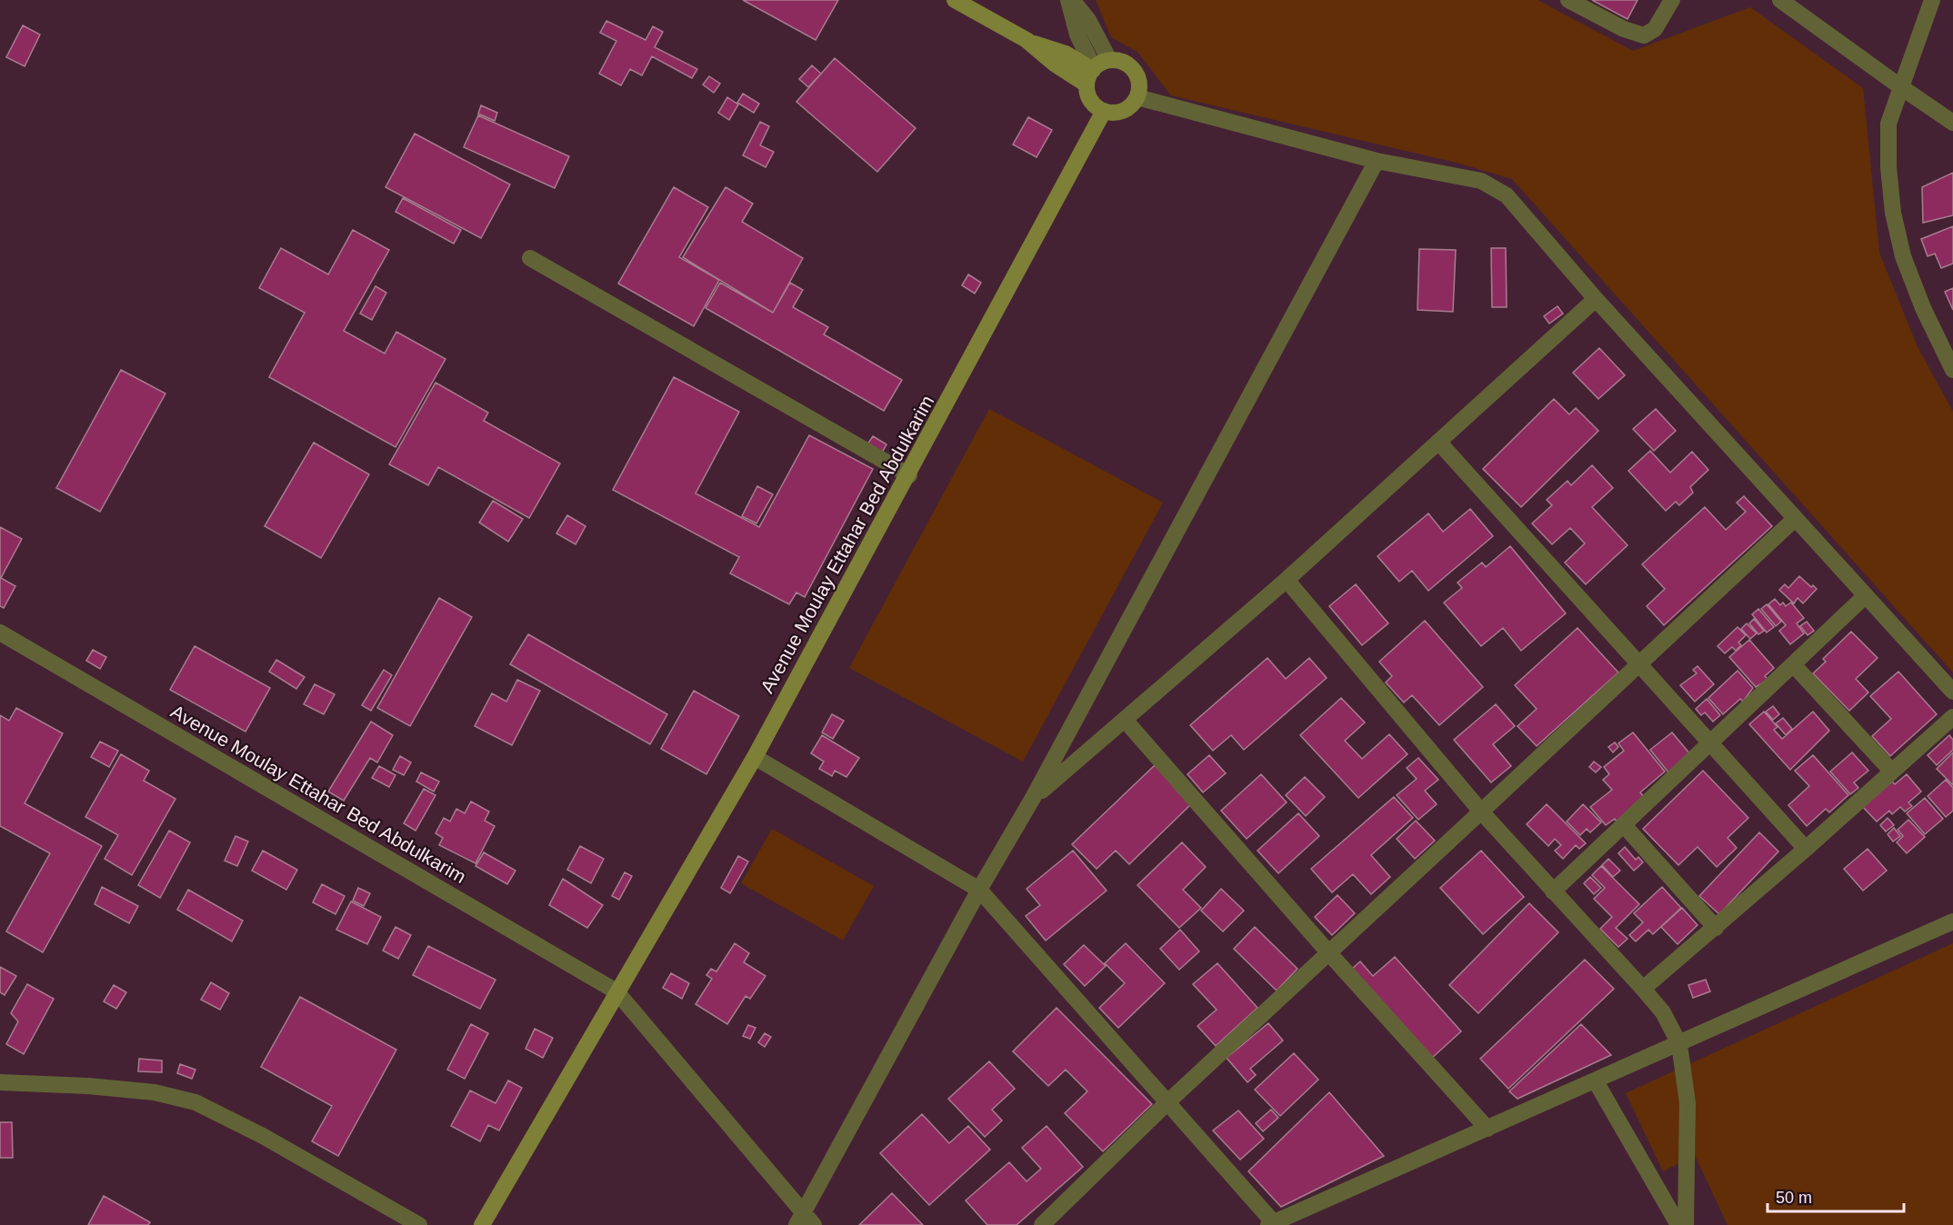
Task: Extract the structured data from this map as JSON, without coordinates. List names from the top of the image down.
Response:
{
  "streets": {
    "street": ["Avenue Moulay Ettahar Bed Abdulkarim"]
  },
  "scale_bar": "50 m"
}
